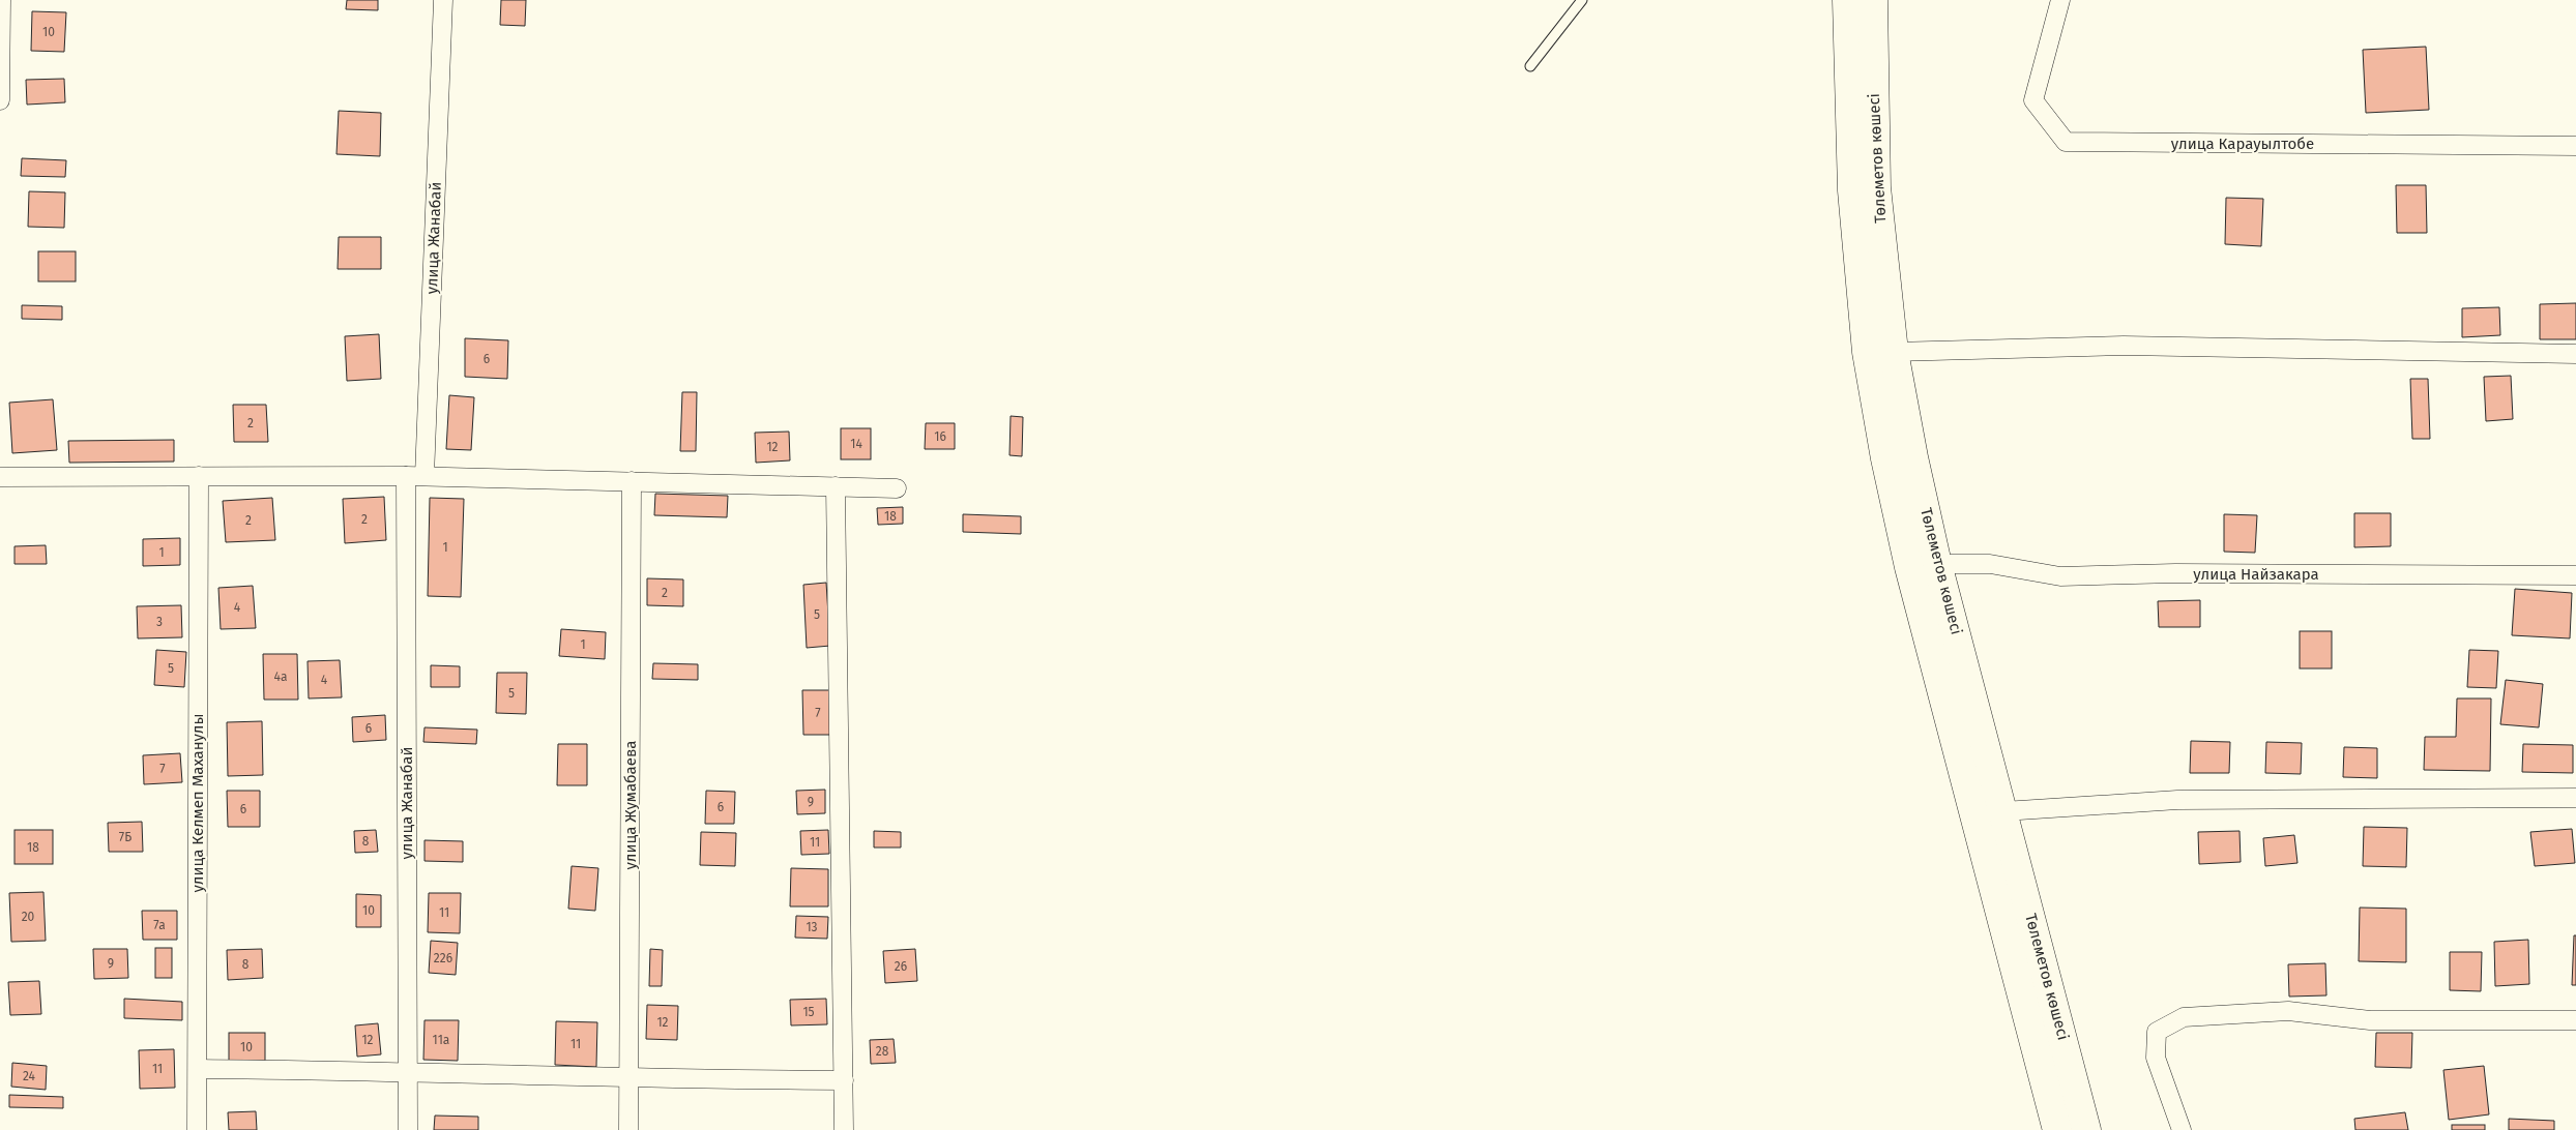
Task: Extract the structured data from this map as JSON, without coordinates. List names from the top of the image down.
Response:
{
  "streets": {
    "main road": ["Төлеметов көшесі"],
    "street": [
      "улица Карауылтобе",
      "улица Жанабай",
      "улица Найзакара",
      "улица Келмеп Маханулы",
      "улица Жумабаева"
    ]
  },
  "crossings": [
    ["Төлеметов көшесі", "улица Найзакара"]
  ],
  "house_numbers": [
    "10",
    "6",
    "2",
    "16",
    "14",
    "12",
    "18",
    "2",
    "2",
    "1",
    "1",
    "2",
    "4",
    "5",
    "3",
    "1",
    "5",
    "4а",
    "4",
    "5",
    "7",
    "6",
    "7",
    "9",
    "6",
    "6",
    "7Б",
    "8",
    "11",
    "18",
    "10",
    "11",
    "20",
    "7а",
    "13",
    "226",
    "9",
    "8",
    "26",
    "15",
    "12",
    "12",
    "11а",
    "11",
    "10",
    "28",
    "11",
    "24"
  ]
}
